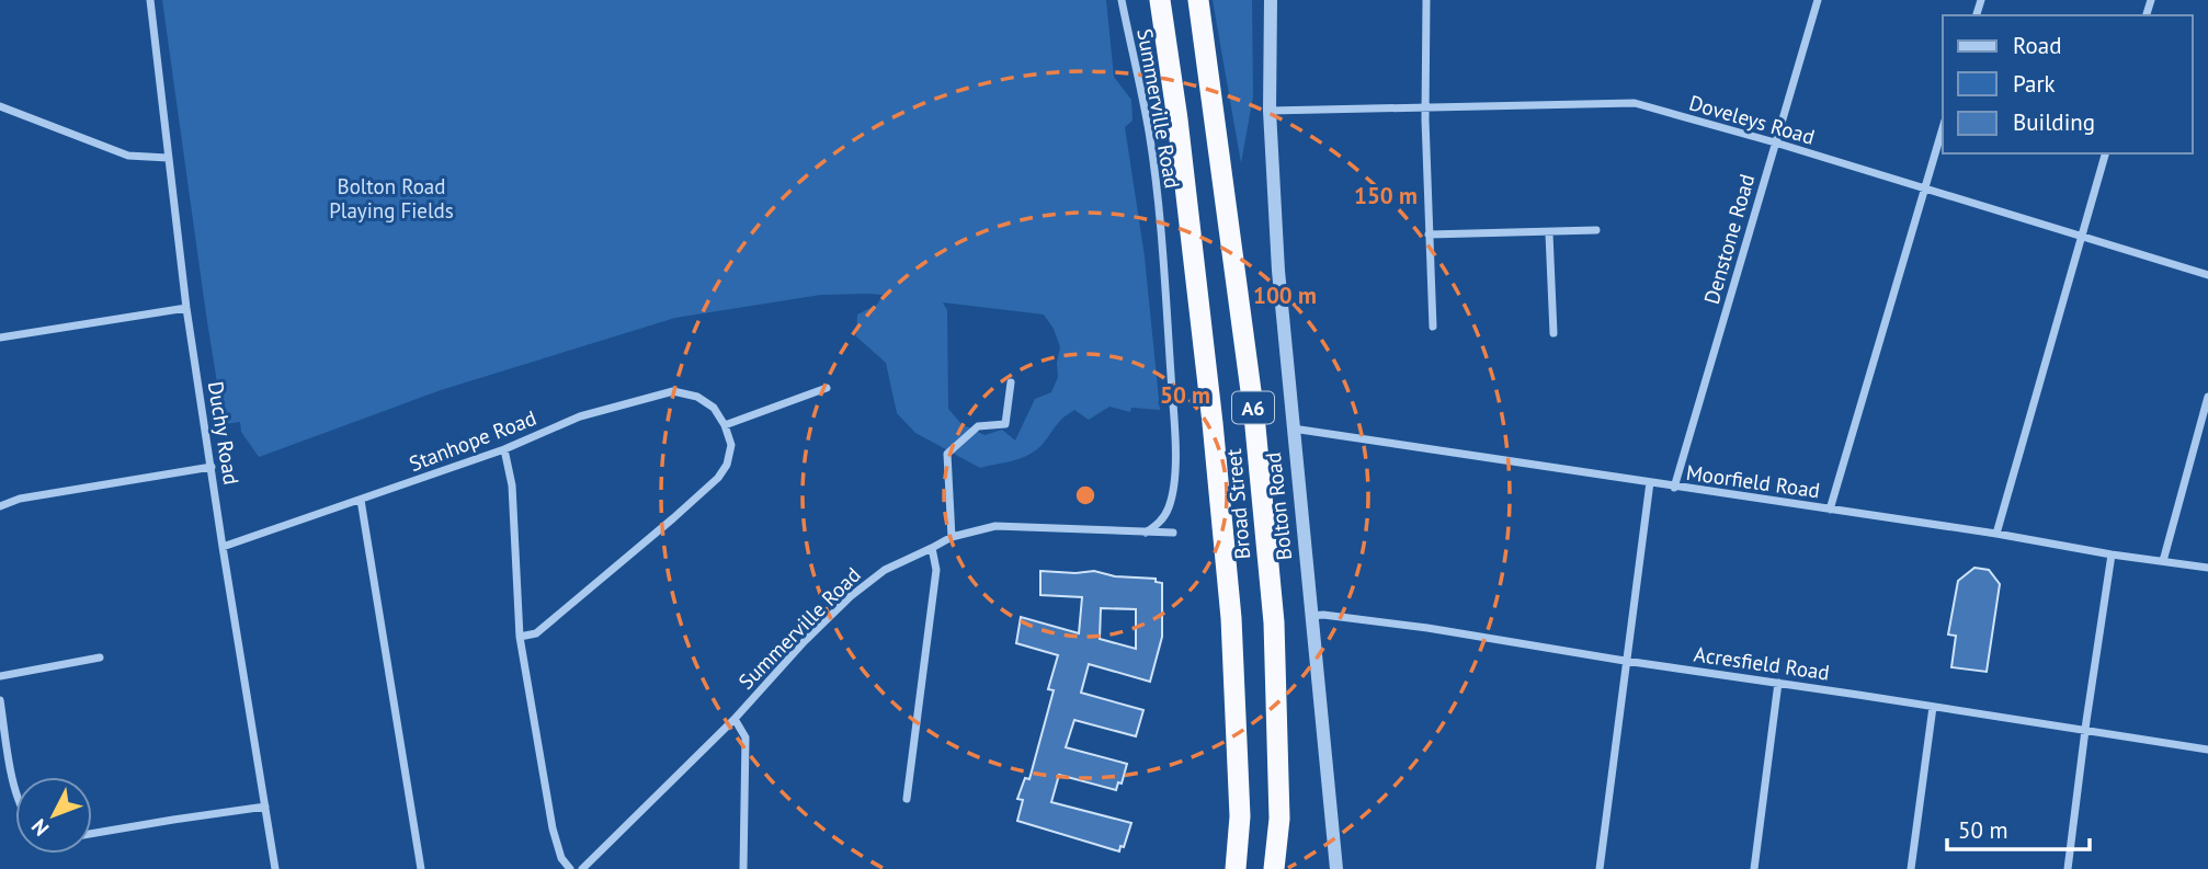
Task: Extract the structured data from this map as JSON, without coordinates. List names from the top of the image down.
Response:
{
  "streets": {
    "highway": ["A6", "Broad Street"],
    "street": [
      "Summerville Road",
      "Doveleys Road",
      "Denstone Road",
      "Duchy Road",
      "Stanhope Road",
      "Moorfield Road",
      "Bolton Road",
      "Acresfield Road"
    ]
  },
  "crossings": [
    ["Doveleys Road", "Denstone Road"],
    ["Doveleys Road", "Bolton Road"],
    ["Denstone Road", "Moorfield Road"],
    ["Duchy Road", "Stanhope Road"],
    ["Moorfield Road", "Bolton Road"],
    ["Bolton Road", "Acresfield Road"]
  ],
  "parks": ["Bolton Road Playing Fields"],
  "legend": ["Road", "Park", "Building"],
  "scale_bar": "50 m",
  "north": "bottom left",
  "rings": ["150 m", "100 m", "50 m"]
}
